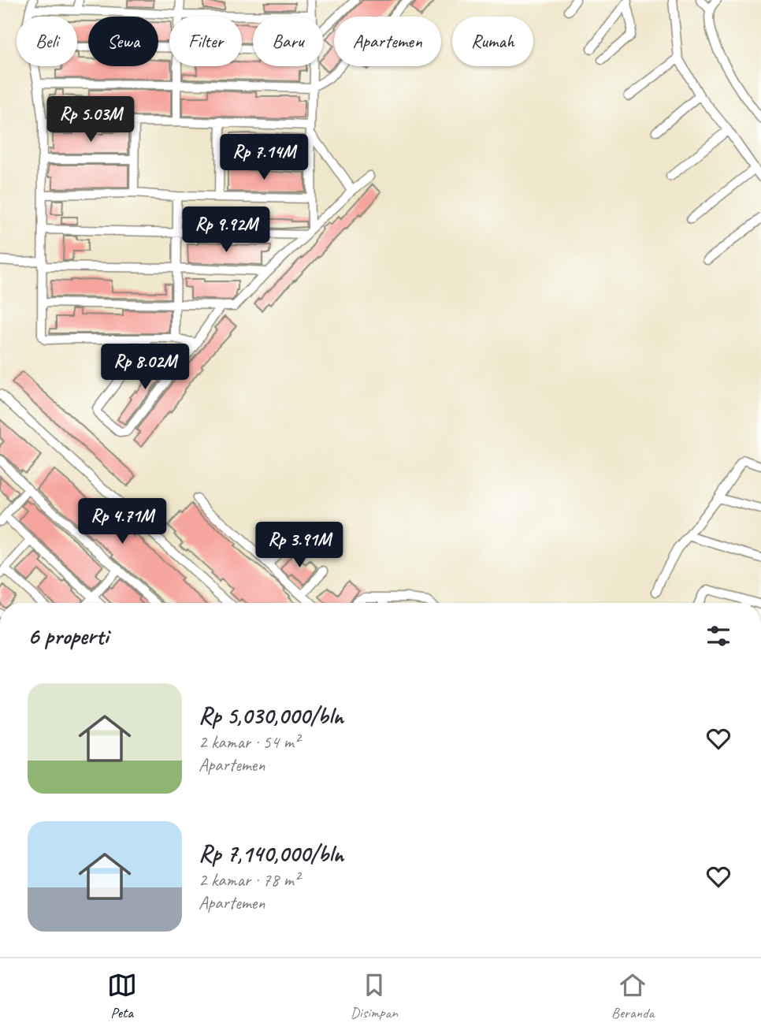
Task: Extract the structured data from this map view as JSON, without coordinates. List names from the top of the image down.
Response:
{
  "page": {
    "chip": [
      "Beli",
      "Sewa",
      "Filter",
      "Baru",
      "Apartemen",
      "Rumah"
    ],
    "price": [
      "Rp 5.03M",
      "Rp 7.14M",
      "Rp 9.92M",
      "Rp 8.02M",
      "Rp 4.71M",
      "Rp 3.91M"
    ],
    "heading": "6 properti",
    "list": [
      {
        "name": "Rp 5,030,000/bln",
        "note": "2 kamar · 54 m² · Apartemen"
      },
      {
        "name": "Rp 7,140,000/bln",
        "note": "2 kamar · 78 m² · Apartemen"
      }
    ],
    "tabs": ["Peta", "Disimpan", "Beranda"]
  }
}
